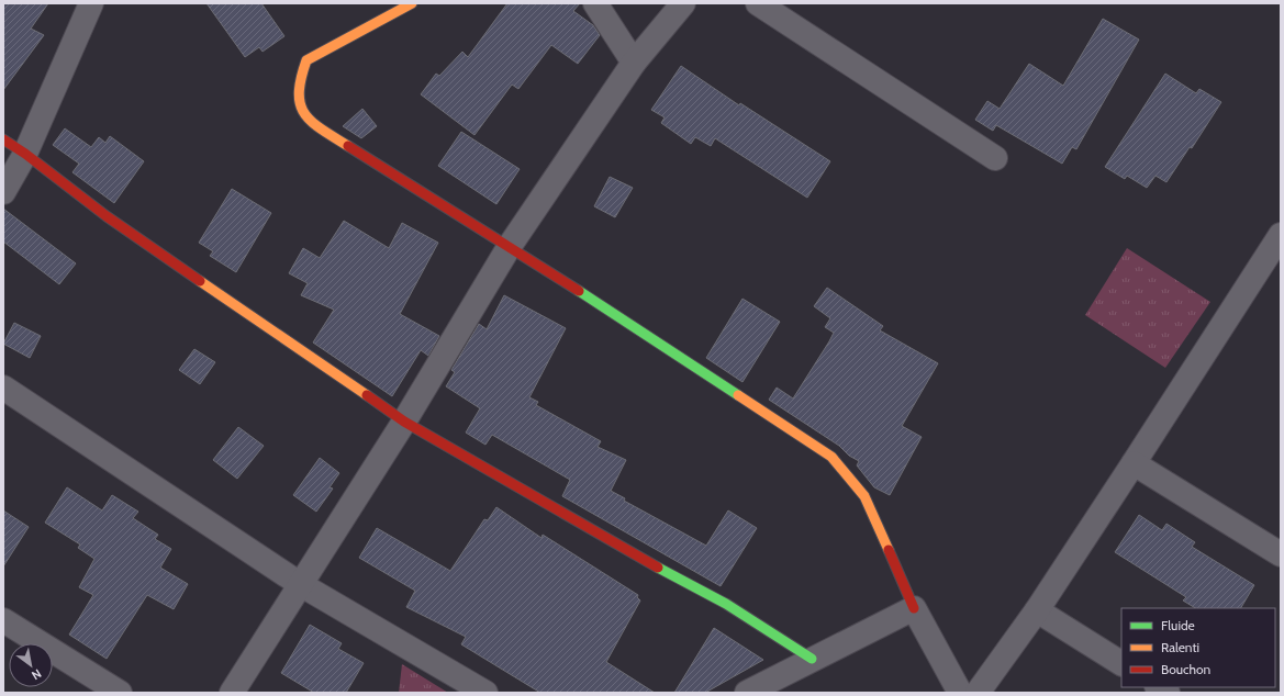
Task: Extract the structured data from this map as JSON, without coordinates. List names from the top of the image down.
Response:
{
  "legend": ["Fluide", "Ralenti", "Bouchon"],
  "north": "bottom right"
}
